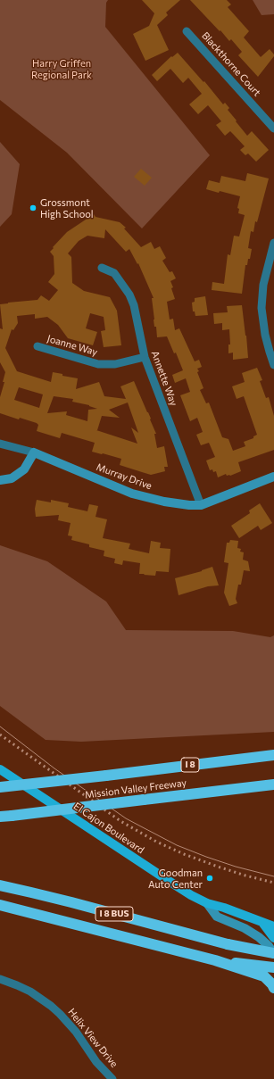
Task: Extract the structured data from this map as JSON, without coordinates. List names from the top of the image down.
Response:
{
  "streets": {
    "highway": ["I 8", "Mission Valley Freeway", "I 8 BUS"],
    "main road": ["El Cajon Boulevard"],
    "street": [
      "Blackthorne Court",
      "Joanne Way",
      "Annette Way",
      "Murray Drive",
      "Helix View Drive"
    ]
  },
  "crossings": [
    ["Joanne Way", "Annette Way"],
    ["Annette Way", "Murray Drive"],
    ["El Cajon Boulevard", "I 8 BUS"]
  ],
  "parks": ["Harry Griffen Regional Park"],
  "places": ["Grossmont High School", "Goodman Auto Center"]
}
